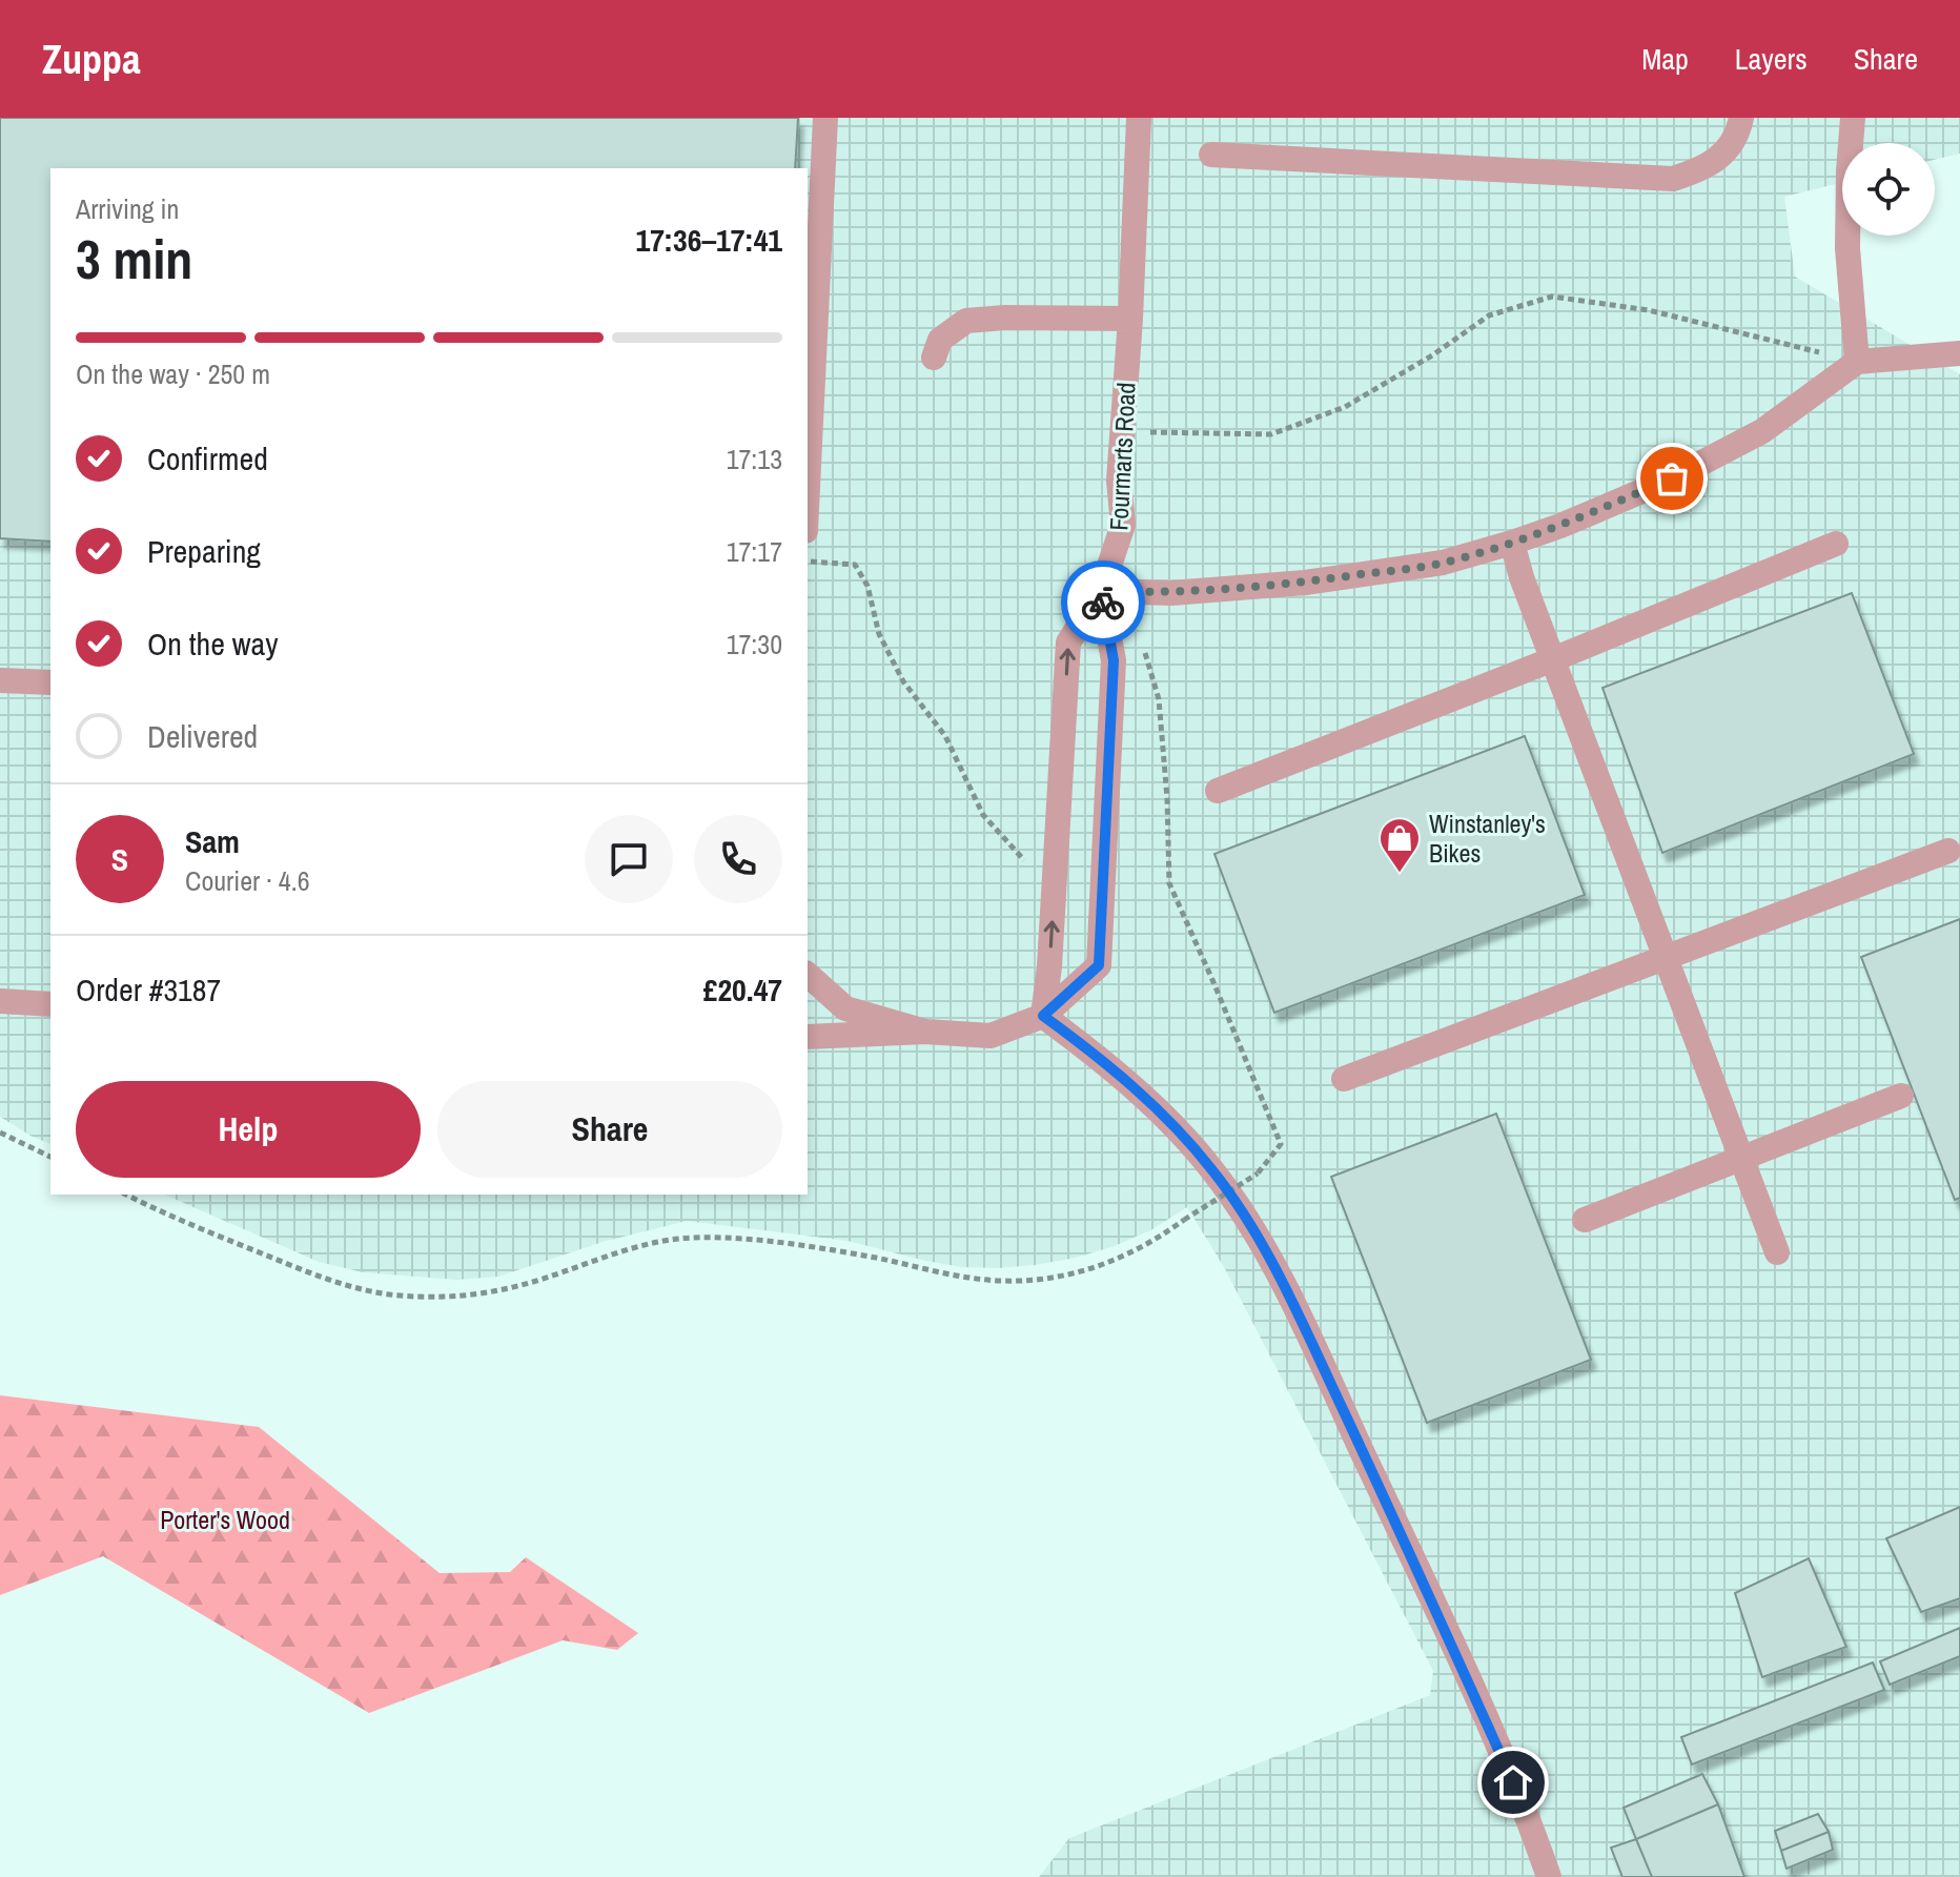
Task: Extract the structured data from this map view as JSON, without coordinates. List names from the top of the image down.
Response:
{
  "streets": {
    "street": ["Fourmarts Road"]
  },
  "parks": ["Porter's Wood"],
  "places": {
    "shop": ["Winstanley's Bikes"]
  },
  "page": {
    "header": "Zuppa",
    "nav": ["Map", "Layers", "Share"],
    "heading": ["3 min", "Arriving in", "17:36–17:41"],
    "panel": [
      "Sam",
      "Courier · 4.6",
      "Order #3187",
      "£20.47"
    ],
    "bar": "On the way · 250 m",
    "list": [
      ["Confirmed", "17:13"],
      ["Preparing", "17:17"],
      ["On the way", "17:30"],
      "Delivered"
    ],
    "round": "S",
    "buttons": ["Help", "Share"]
  }
}
